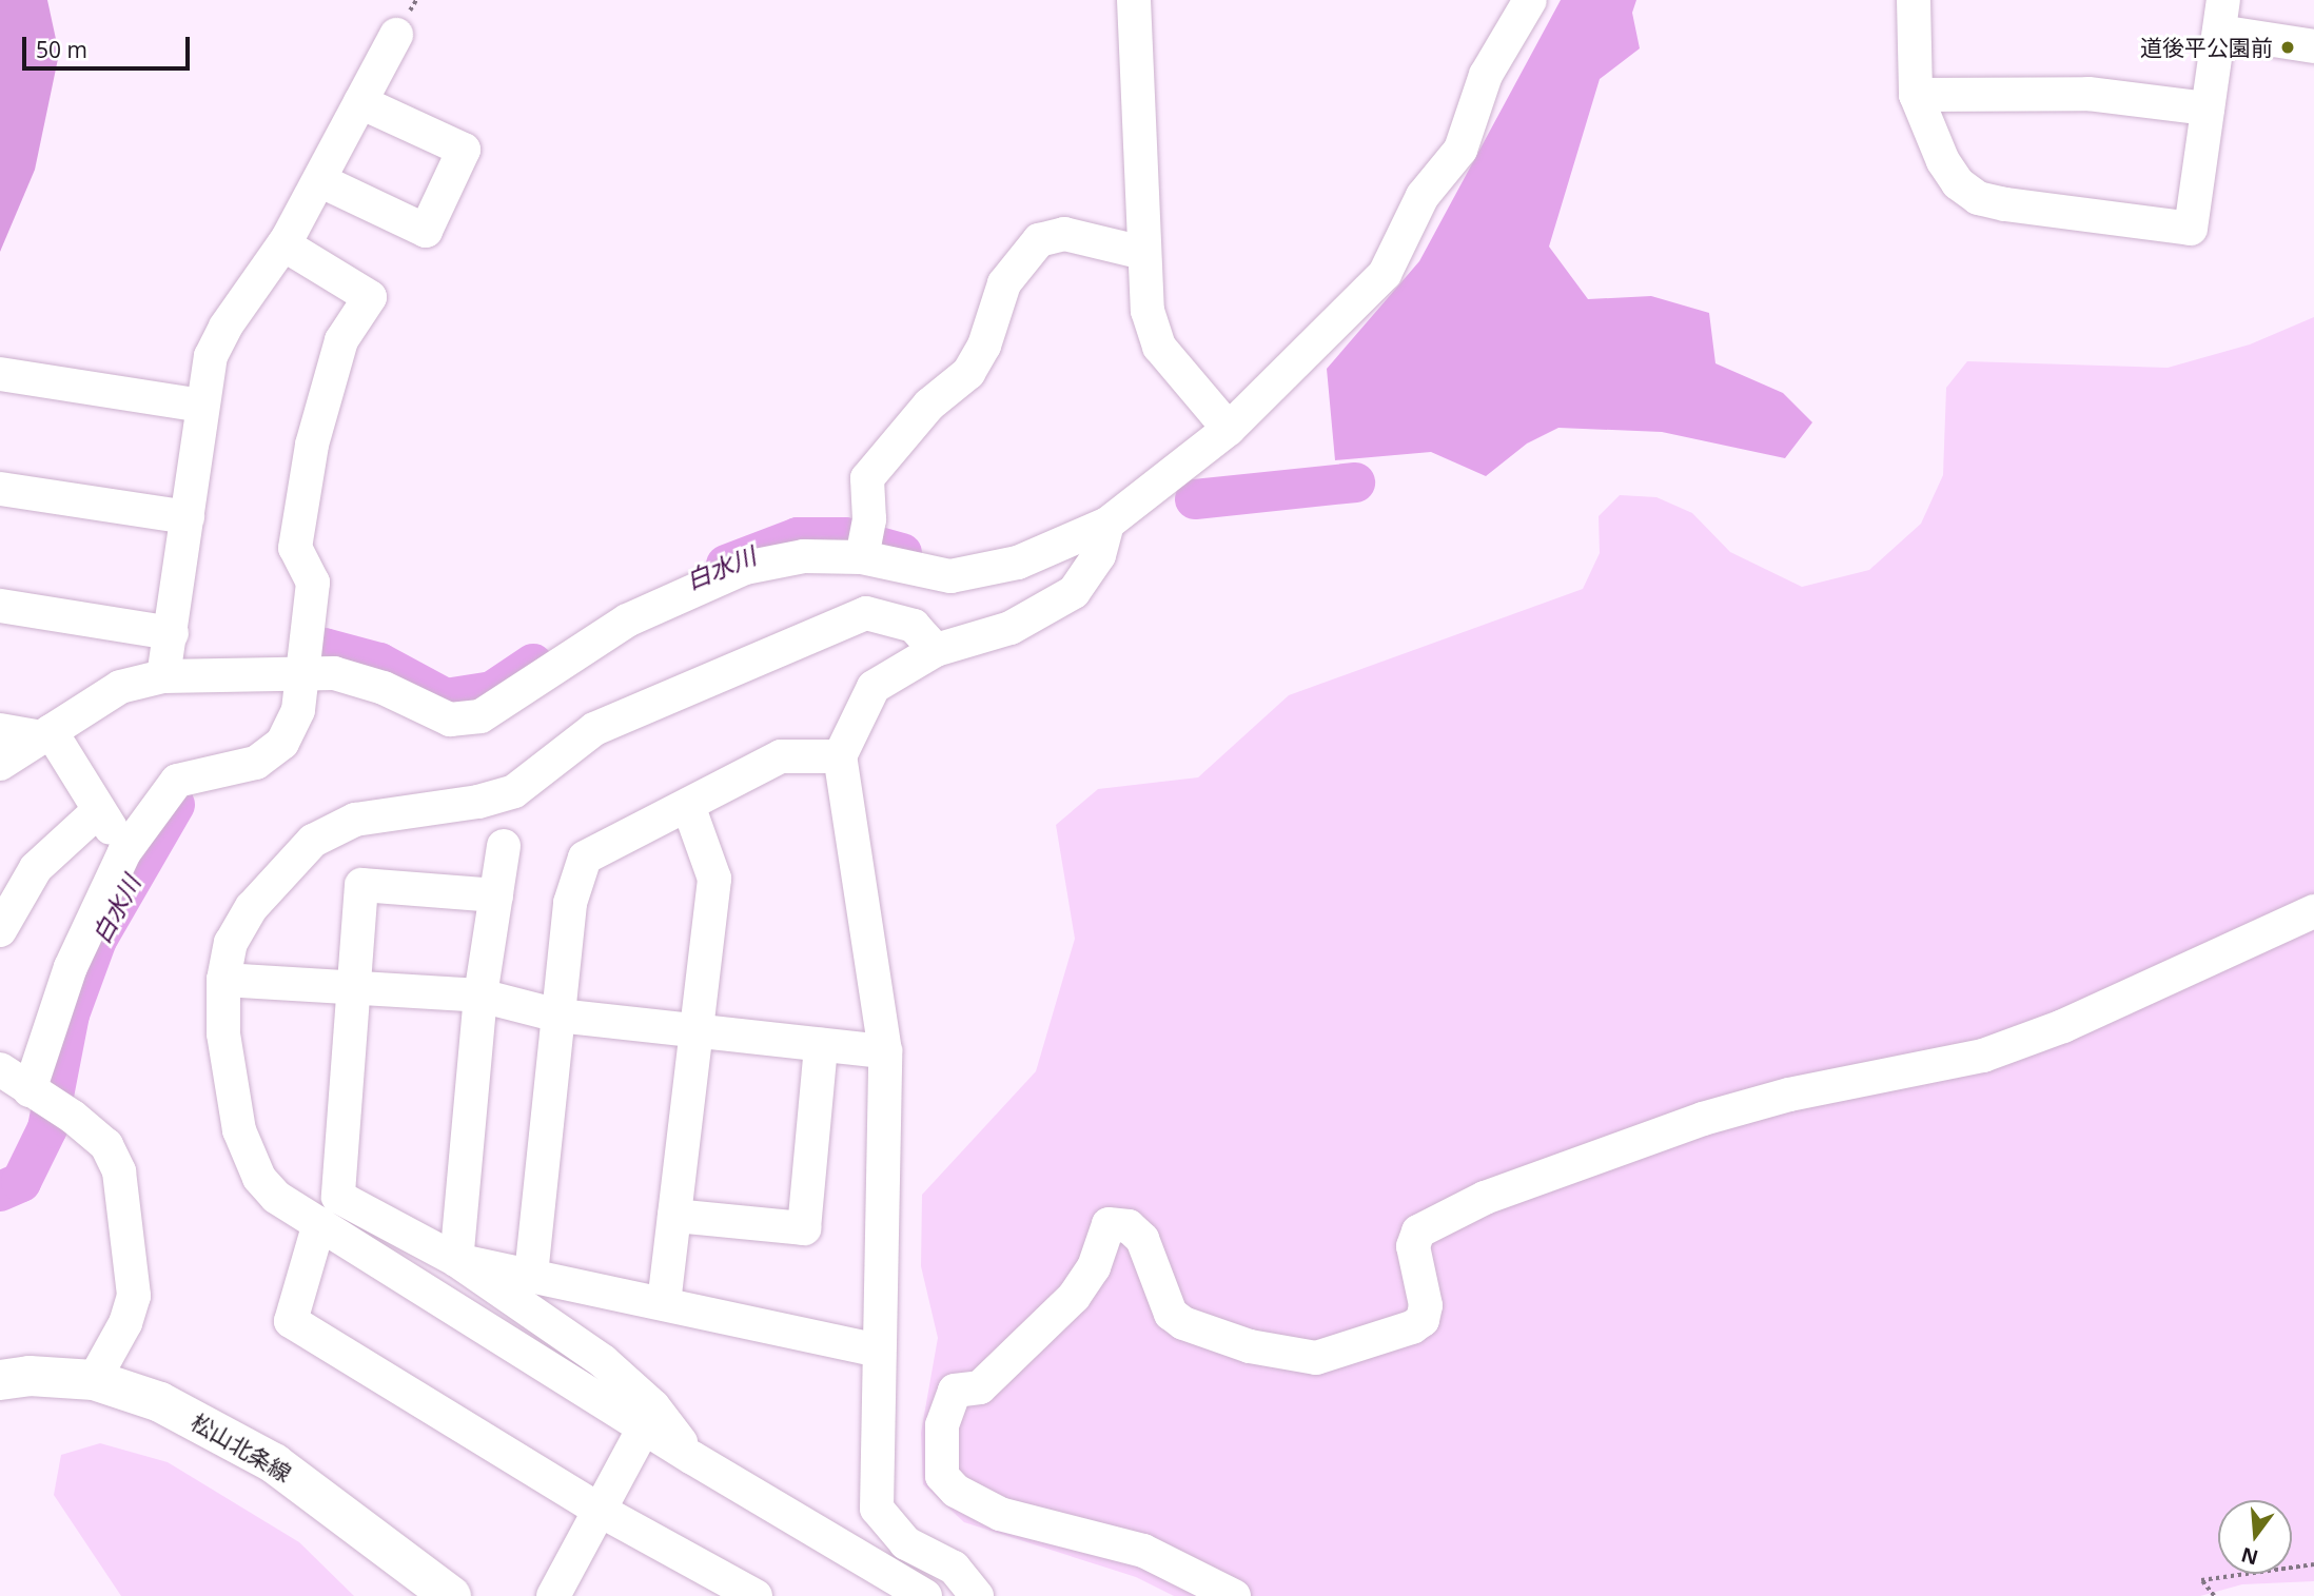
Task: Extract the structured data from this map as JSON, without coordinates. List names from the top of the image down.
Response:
{
  "streets": {
    "main road": ["松山北条線"]
  },
  "water": ["白水川"],
  "places": ["道後平公園前"],
  "scale_bar": "50 m",
  "north": "bottom"
}
